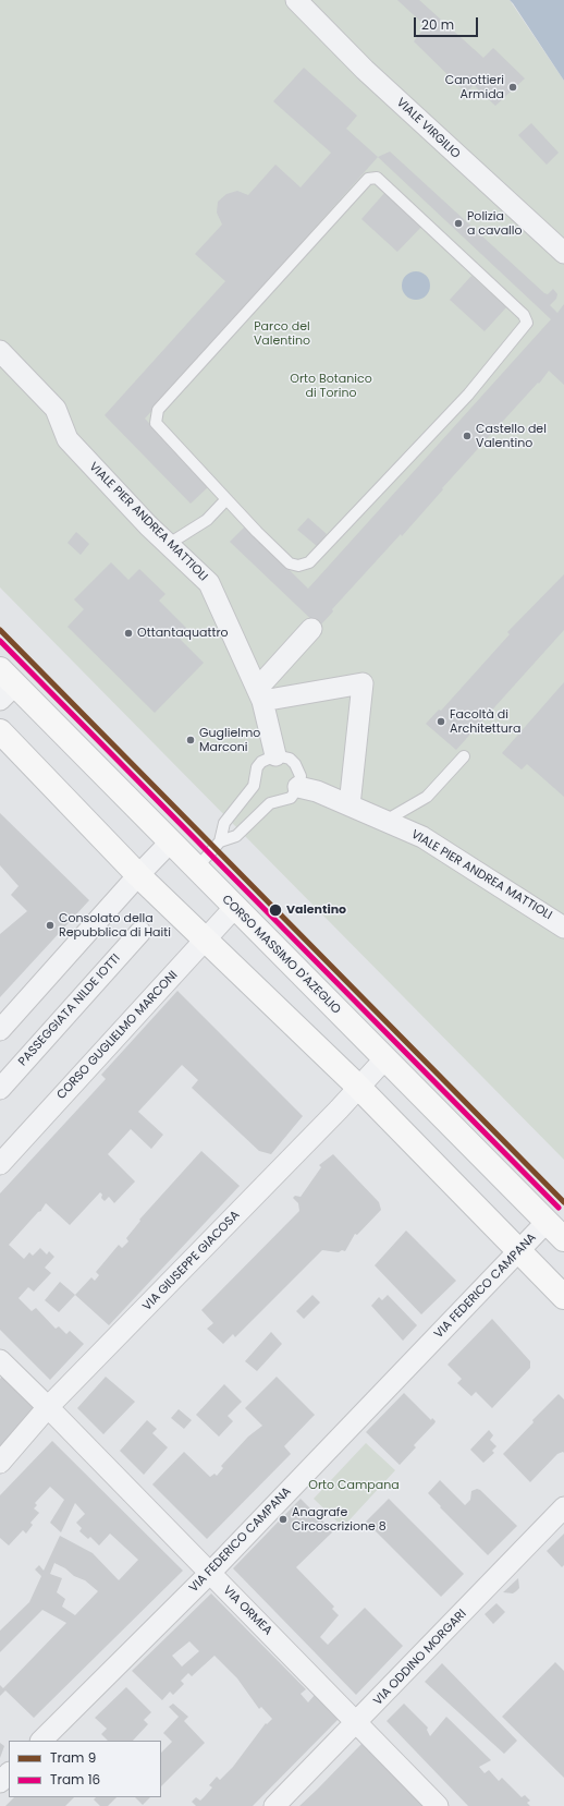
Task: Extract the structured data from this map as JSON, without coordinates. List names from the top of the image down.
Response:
{
  "streets": {
    "main road": ["CORSO MASSIMO D'AZEGLIO"],
    "street": [
      "VIALE VIRGILIO",
      "VIALE PIER ANDREA MATTIOLI",
      "PASSEGGIATA NILDE IOTTI",
      "CORSO GUGLIELMO MARCONI",
      "VIA GIUSEPPE GIACOSA",
      "VIA FEDERICO CAMPANA",
      "VIA ORMEA",
      "VIA ODDINO MORGARI"
    ]
  },
  "crossings": [
    ["CORSO MASSIMO D'AZEGLIO", "CORSO GUGLIELMO MARCONI"],
    ["CORSO MASSIMO D'AZEGLIO", "VIA GIUSEPPE GIACOSA"],
    ["CORSO MASSIMO D'AZEGLIO", "VIA FEDERICO CAMPANA"],
    ["VIA GIUSEPPE GIACOSA", "VIA ORMEA"],
    ["VIA FEDERICO CAMPANA", "VIA ORMEA"],
    ["VIA ORMEA", "VIA ODDINO MORGARI"]
  ],
  "parks": ["Parco del Valentino", "Orto Botanico di Torino", "Orto Campana"],
  "places": [
    "Canottieri Armida",
    "Polizia a cavallo",
    "Castello del Valentino",
    "Ottantaquattro",
    "Facoltà di Architettura",
    "Guglielmo Marconi",
    "Valentino",
    "Consolato della Repubblica di Haiti",
    "Anagrafe Circoscrizione 8"
  ],
  "lines": ["tram line 9", "tram line 16"],
  "legend": ["Tram 9", "Tram 16"],
  "scale_bar": "20 m"
}
